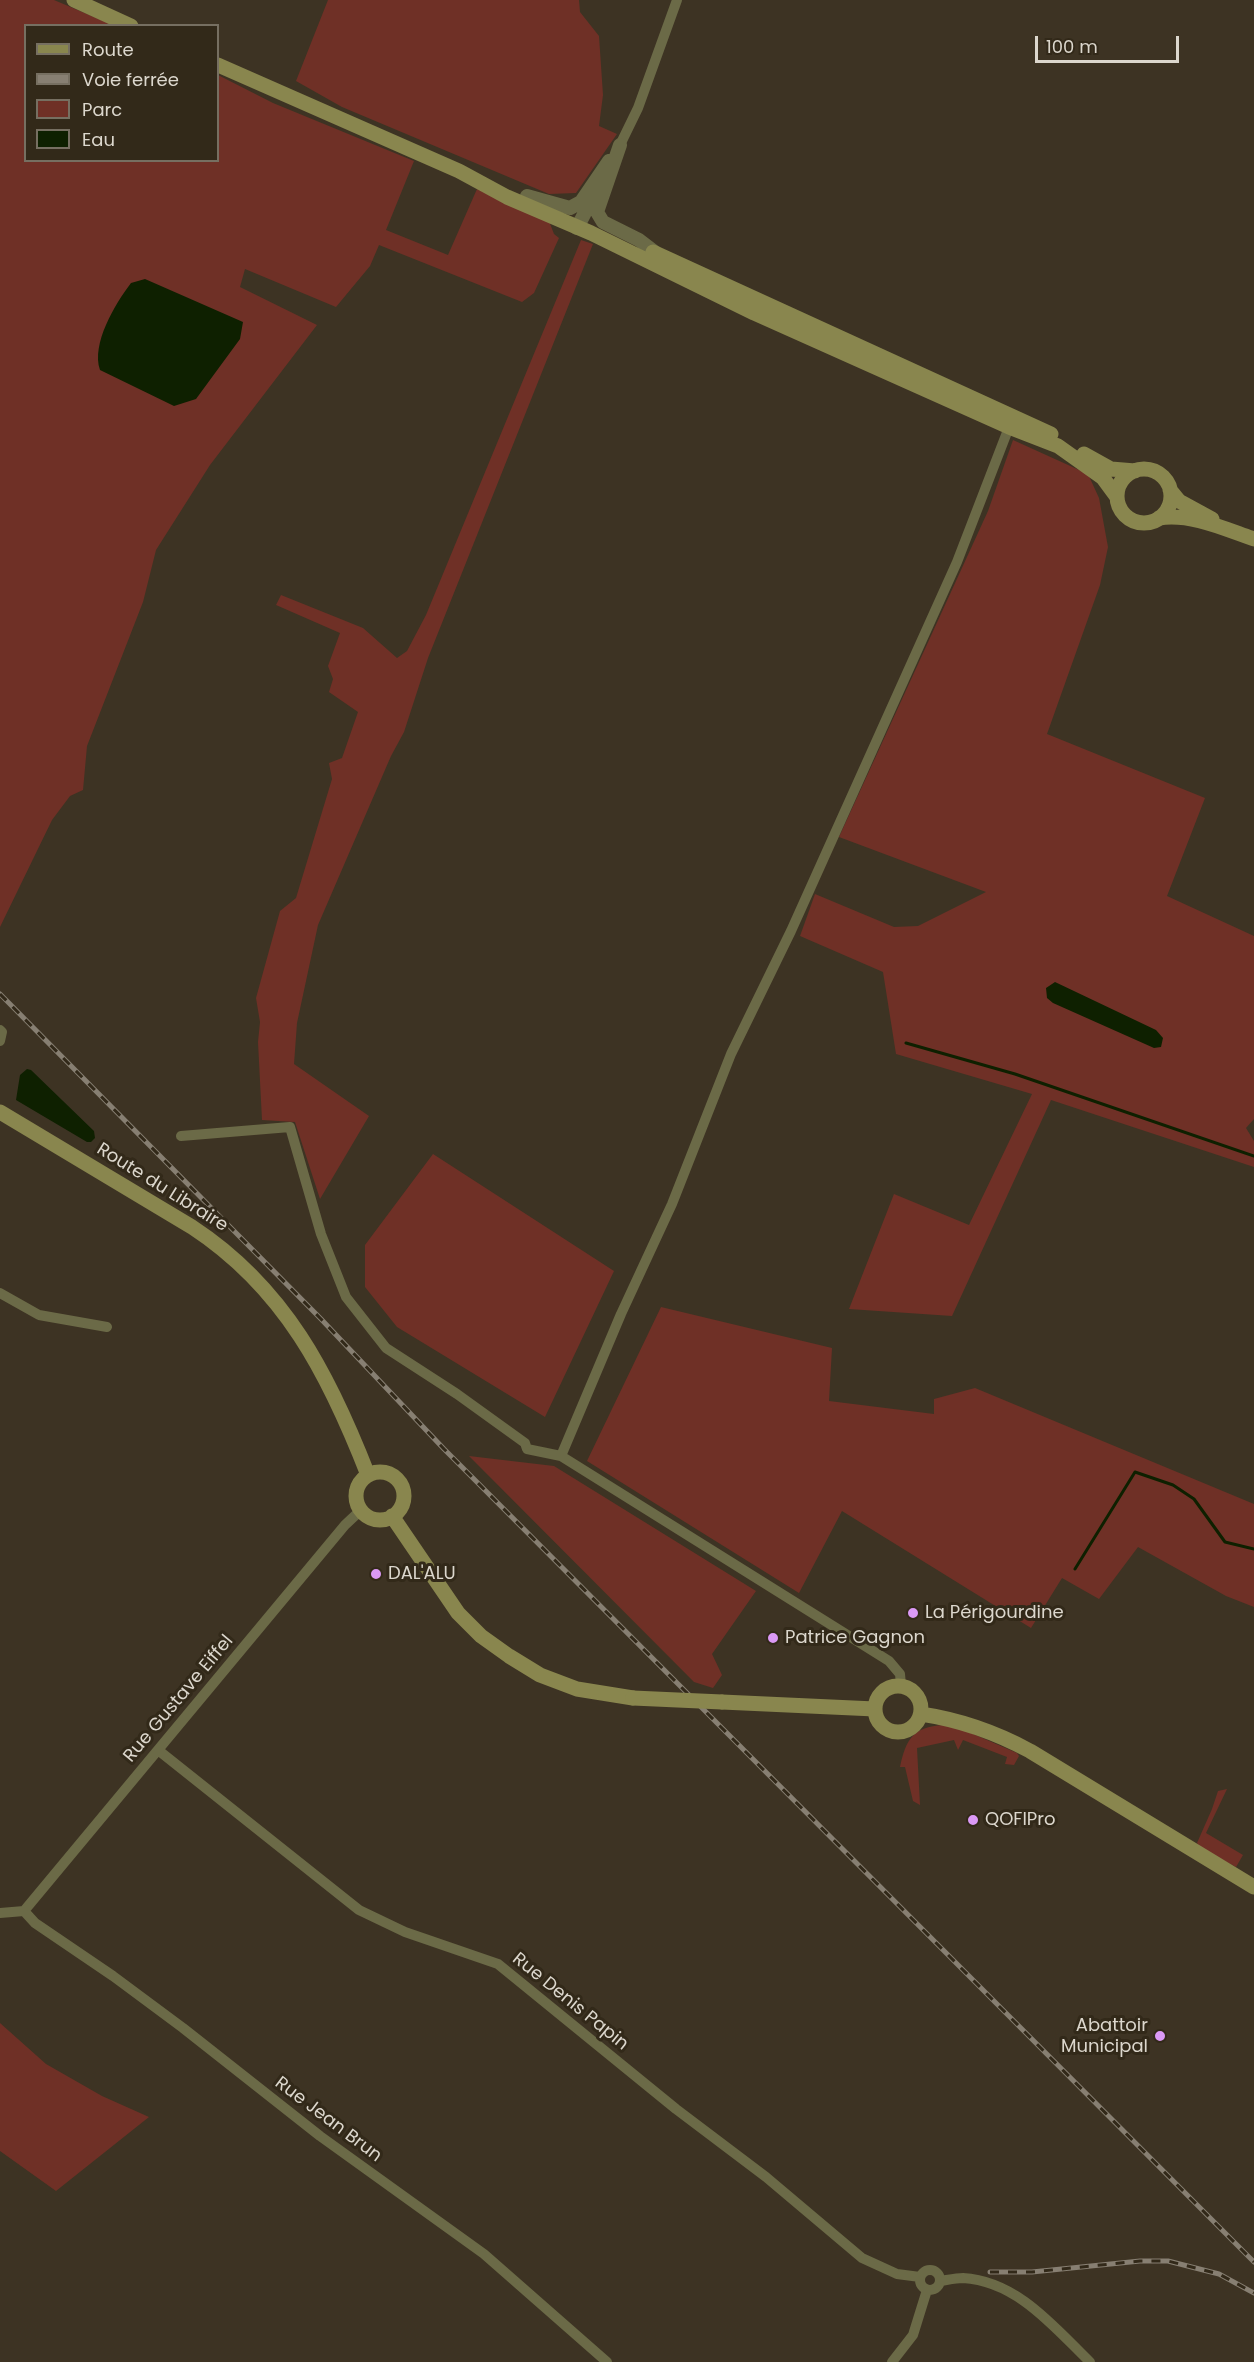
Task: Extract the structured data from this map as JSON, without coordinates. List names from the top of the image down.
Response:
{
  "streets": {
    "main road": ["Route du Libraire"],
    "street": ["Rue Gustave Eiffel", "Rue Denis Papin", "Rue Jean Brun"]
  },
  "crossings": [
    ["Route du Libraire", "Rue Gustave Eiffel"],
    ["Rue Gustave Eiffel", "Rue Denis Papin"],
    ["Rue Gustave Eiffel", "Rue Jean Brun"]
  ],
  "places": [
    "DAL'ALU",
    "La Périgourdine",
    "Patrice Gagnon",
    "QOFIPro",
    "Abattoir Municipal"
  ],
  "legend": [
    "Route",
    "Voie ferrée",
    "Parc",
    "Eau"
  ],
  "scale_bar": "100 m"
}
